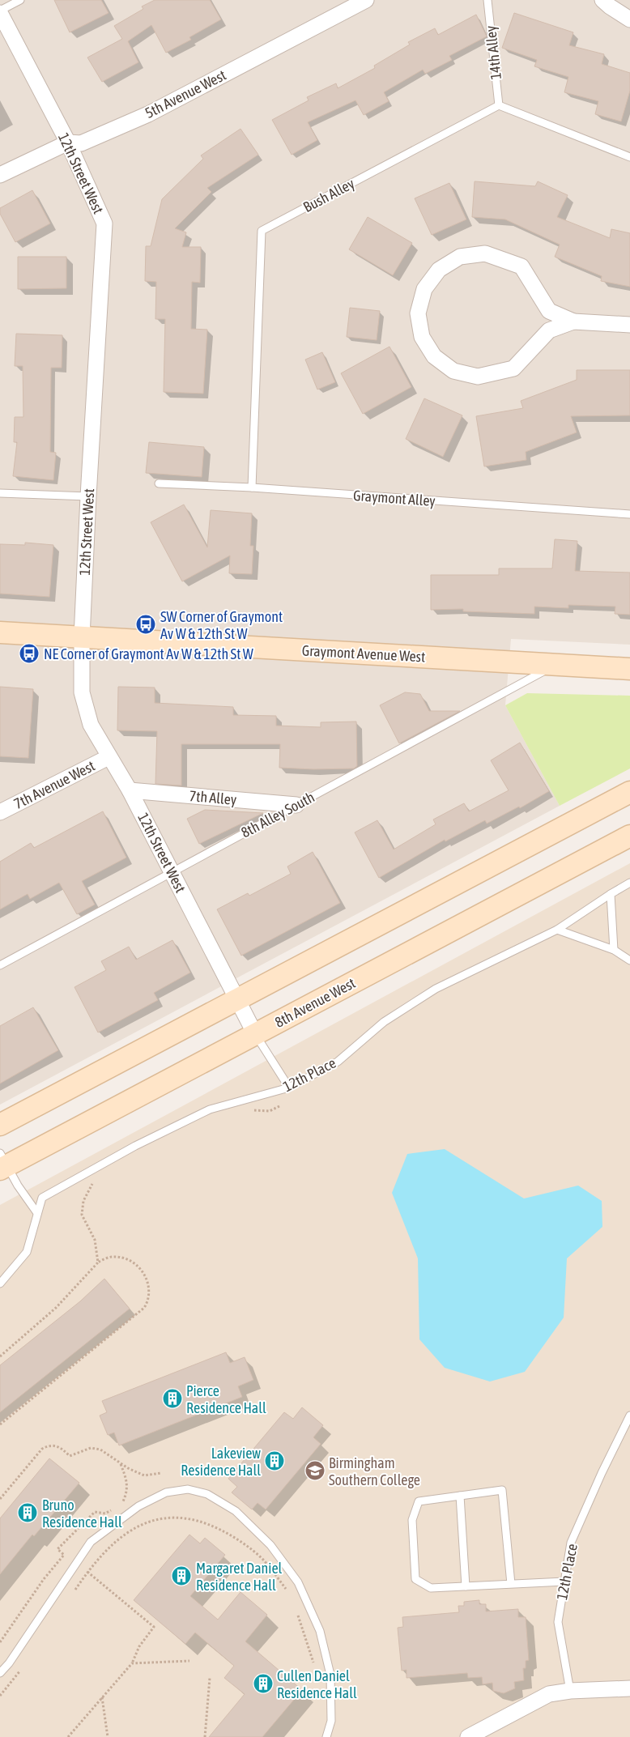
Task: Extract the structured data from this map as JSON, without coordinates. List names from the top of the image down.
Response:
{
  "streets": {
    "main road": ["Graymont Avenue West", "8th Avenue West"],
    "street": [
      "5th Avenue West",
      "12th Street West",
      "7th Avenue West",
      "7th Alley"
    ],
    "lane": [
      "14th Alley",
      "Bush Alley",
      "Graymont Alley",
      "8th Alley South",
      "12th Place"
    ]
  },
  "crossings": [
    ["14th Alley", "Bush Alley"],
    ["5th Avenue West", "12th Street West"],
    ["12th Street West", "Graymont Avenue West"],
    ["12th Street West", "7th Avenue West"],
    ["12th Street West", "7th Alley"],
    ["12th Street West", "8th Alley South"],
    ["12th Street West", "8th Avenue West"],
    ["Bush Alley", "Graymont Alley"],
    ["Graymont Avenue West", "8th Alley South"],
    ["7th Alley", "8th Alley South"]
  ],
  "places": {
    "bus stop": ["SW Corner of Graymont Av W & 12th St W", "NE Corner of Graymont Av W & 12th St W"],
    "building": [
      "Pierce Residence Hall",
      "Lakeview Residence Hall",
      "Bruno Residence Hall",
      "Margaret Daniel Residence Hall",
      "Cullen Daniel Residence Hall"
    ],
    "school or university": ["Birmingham Southern College"]
  }
}
